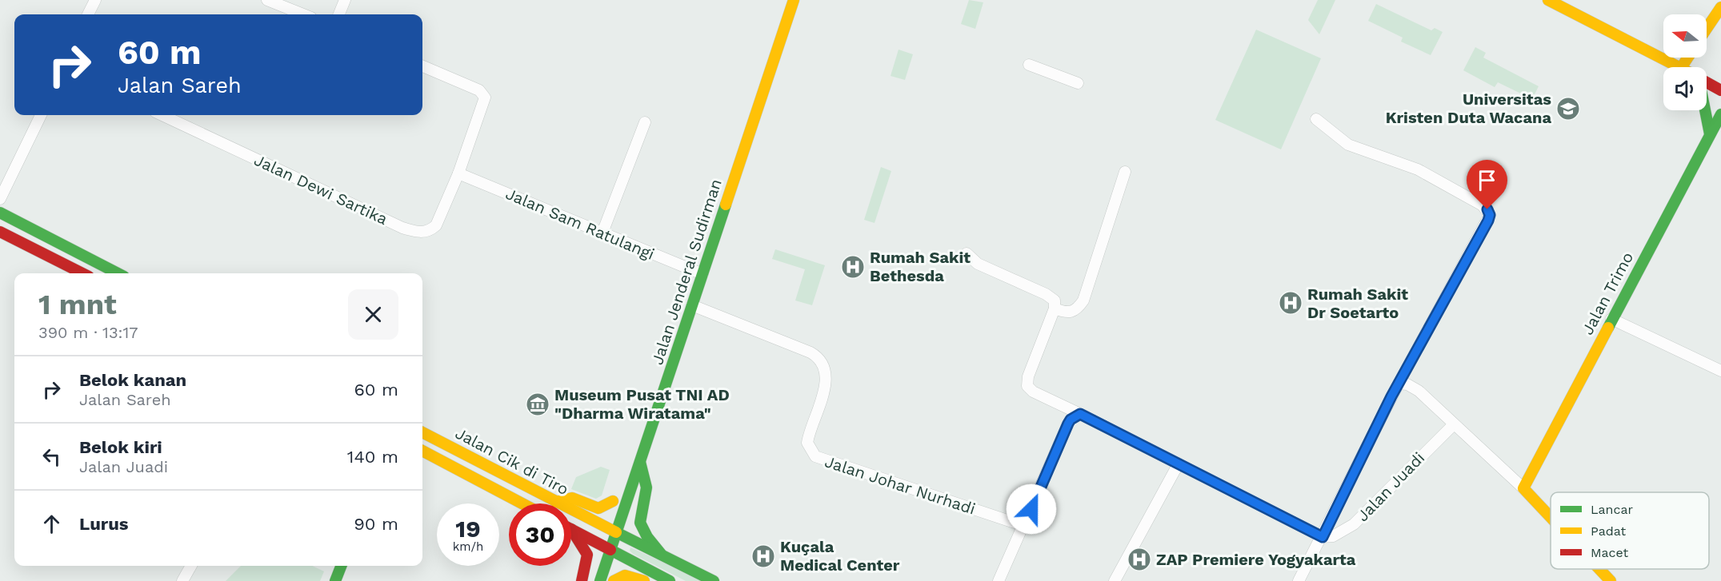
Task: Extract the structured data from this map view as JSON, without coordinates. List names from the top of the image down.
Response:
{
  "streets": {
    "main road": ["Jalan Jenderal Sudirman", "Jalan Trimo", "Jalan Cik di Tiro"],
    "street": [
      "Jalan Dewi Sartika",
      "Jalan Sam Ratulangi",
      "Jalan Johar Nurhadi",
      "Jalan Juadi"
    ]
  },
  "crossings": [
    ["Jalan Dewi Sartika", "Jalan Sam Ratulangi"],
    ["Jalan Sam Ratulangi", "Jalan Jenderal Sudirman"],
    ["Jalan Jenderal Sudirman", "Jalan Cik di Tiro"],
    ["Jalan Jenderal Sudirman", "Jalan Johar Nurhadi"]
  ],
  "places": {
    "school or university": ["Universitas Kristen Duta Wacana"],
    "hospital": [
      "Rumah Sakit Bethesda",
      "Rumah Sakit Dr Soetarto",
      "Kuçala Medical Center",
      "ZAP Premiere Yogyakarta"
    ],
    "museum": ["Museum Pusat TNI AD \"Dharma Wiratama\""]
  },
  "legend": ["Lancar", "Padat", "Macet"],
  "north": "left",
  "page": {
    "turn": ["60 m", "Jalan Sareh"],
    "heading": ["1 mnt", "390 m · 13:17"],
    "list": [
      {
        "name": "Belok kanan",
        "note": "Jalan Sareh",
        "value": "60 m"
      },
      {
        "name": "Belok kiri",
        "note": "Jalan Juadi",
        "value": "140 m"
      },
      {
        "name": "Lurus",
        "value": "90 m"
      }
    ],
    "speed": "19 km/h",
    "limit": "30"
  }
}
